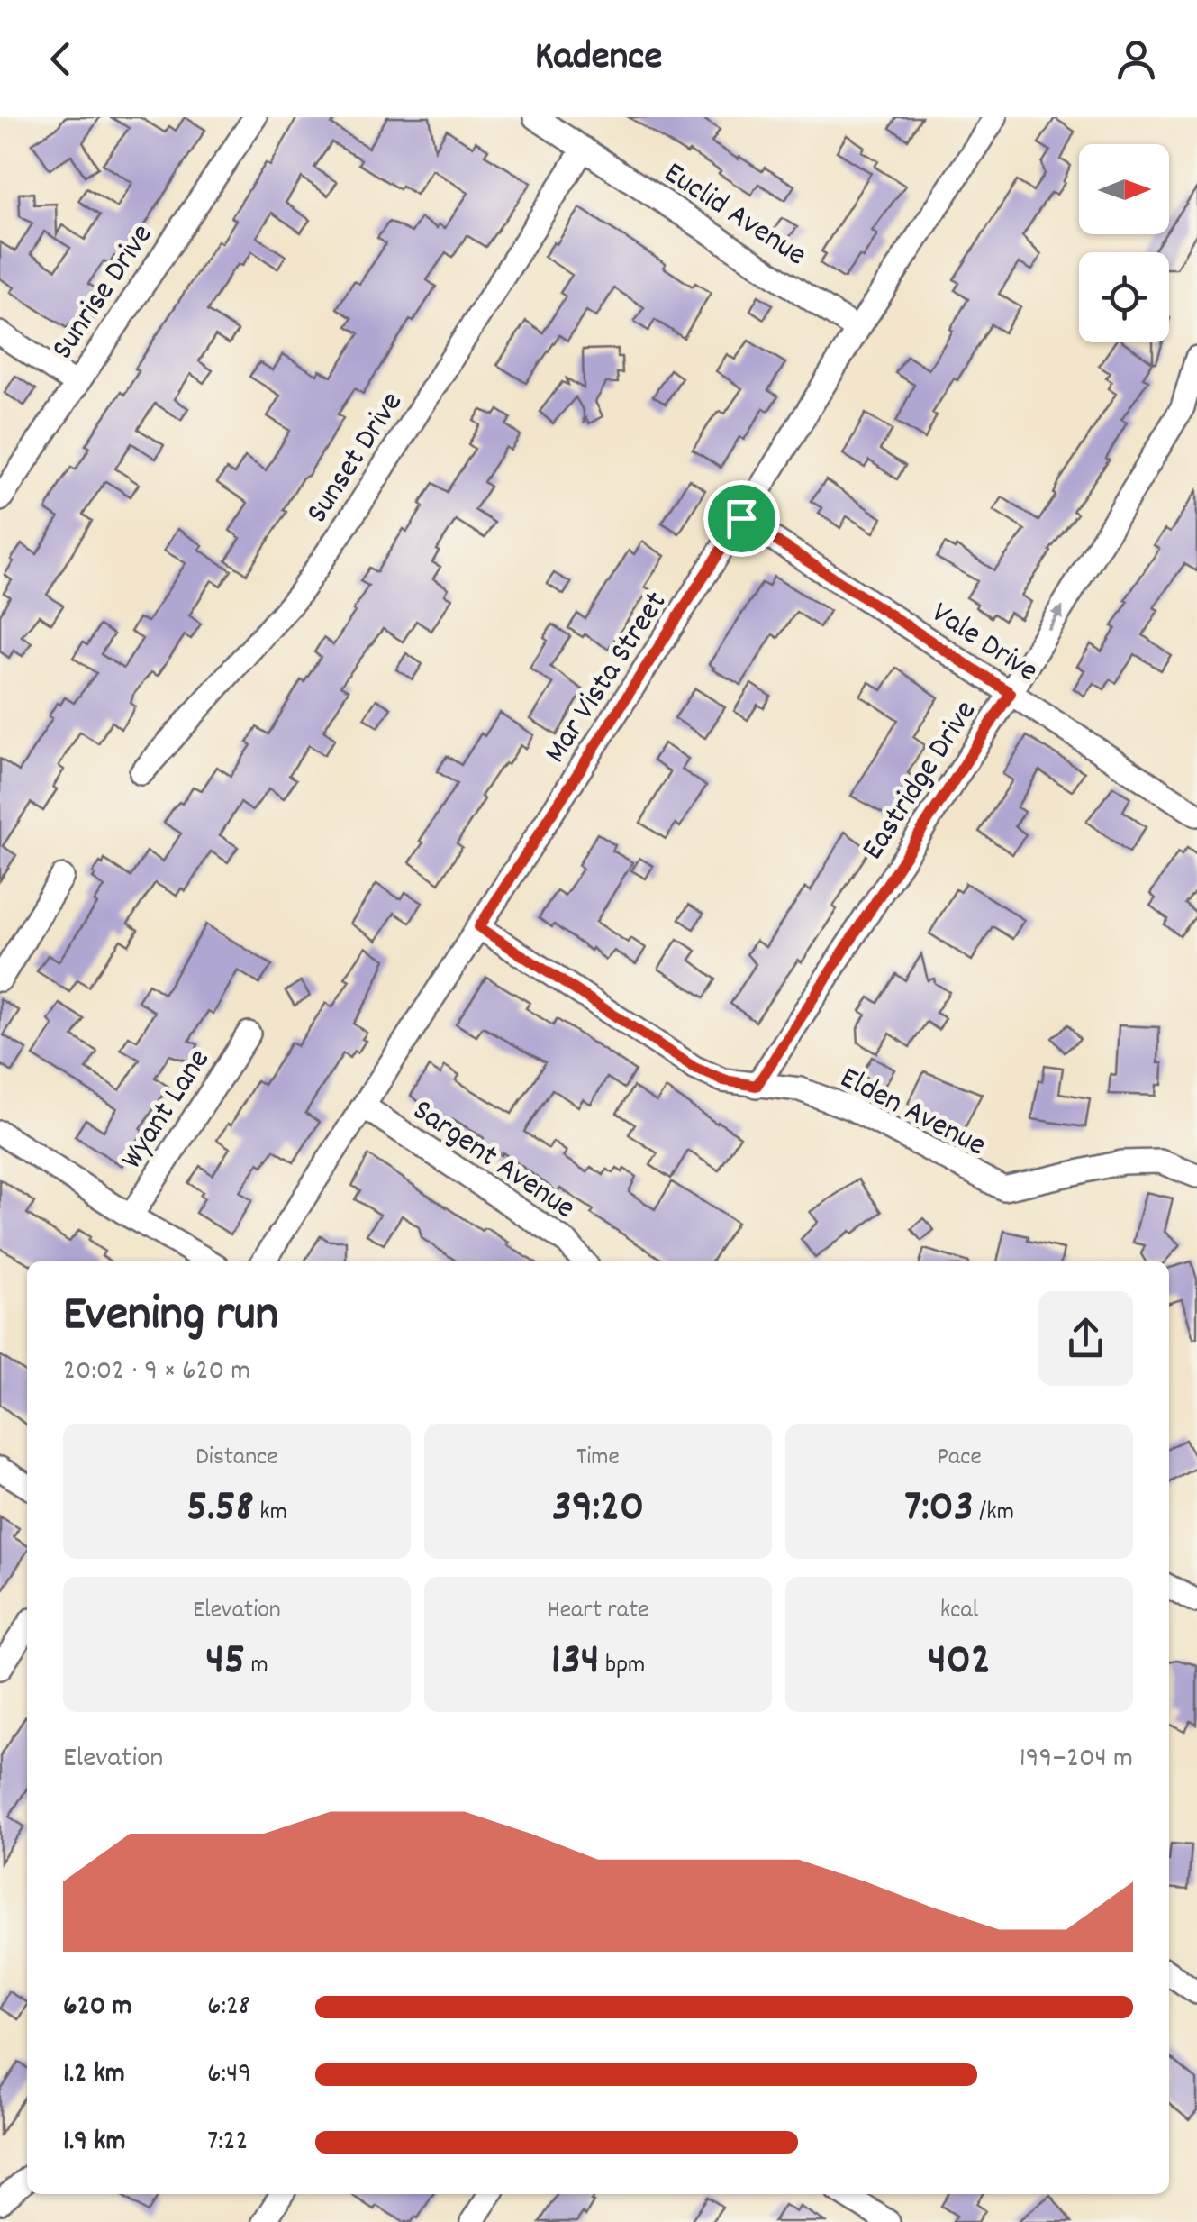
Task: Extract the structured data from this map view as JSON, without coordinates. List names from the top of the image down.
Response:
{
  "streets": {
    "street": [
      "Euclid Avenue",
      "Sunrise Drive",
      "Sunset Drive",
      "Vale Drive",
      "Mar Vista Street",
      "Eastridge Drive",
      "Wyant Lane",
      "Elden Avenue",
      "Sargent Avenue"
    ]
  },
  "crossings": [
    ["Euclid Avenue", "Sunset Drive"],
    ["Euclid Avenue", "Mar Vista Street"],
    ["Vale Drive", "Mar Vista Street"],
    ["Vale Drive", "Eastridge Drive"],
    ["Mar Vista Street", "Elden Avenue"],
    ["Mar Vista Street", "Sargent Avenue"],
    ["Eastridge Drive", "Elden Avenue"]
  ],
  "one_way": ["Eastridge Drive"],
  "north": "right",
  "page": {
    "header": "Kadence",
    "heading": ["Evening run", "20:02 · 9 × 620 m"],
    "stats": [
      ["Distance", "5.58 km"],
      ["Time", "39:20"],
      ["Pace", "7:03 /km"],
      ["Elevation", "45 m"],
      ["Heart rate", "134 bpm"],
      ["kcal", "402"]
    ],
    "chart": ["Elevation", "199–204 m"],
    "list": [
      {
        "name": "620 m",
        "note": "6:28"
      },
      {
        "name": "1.2 km",
        "note": "6:49"
      },
      {
        "name": "1.9 km",
        "note": "7:22"
      }
    ]
  }
}
